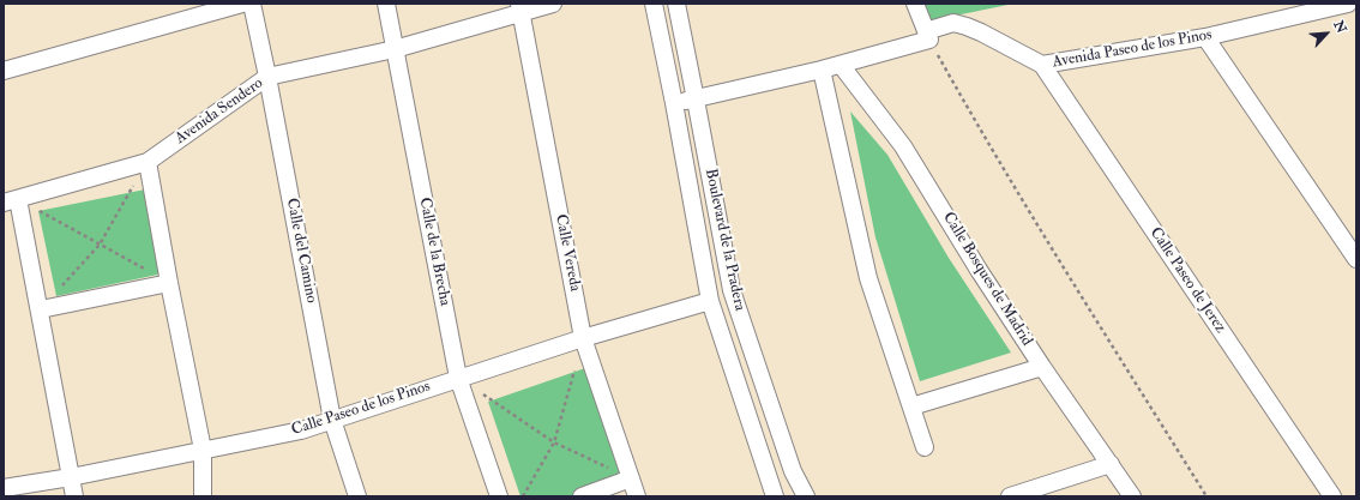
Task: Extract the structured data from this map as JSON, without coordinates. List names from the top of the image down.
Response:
{
  "streets": {
    "street": [
      "Avenida Paseo de los Pinos",
      "Avenida Sendero",
      "Boulevard de la Pradera",
      "Calle del Camino",
      "Calle de la Brecha",
      "Calle Vereda",
      "Calle Bosques de Madrid",
      "Calle Paseo de Jerez",
      "Calle Paseo de los Pinos"
    ]
  },
  "crossings": [
    ["Avenida Paseo de los Pinos", "Boulevard de la Pradera"],
    ["Avenida Paseo de los Pinos", "Calle Bosques de Madrid"],
    ["Avenida Paseo de los Pinos", "Calle Paseo de Jerez"],
    ["Avenida Sendero", "Calle del Camino"],
    ["Avenida Sendero", "Calle de la Brecha"],
    ["Avenida Sendero", "Calle Vereda"],
    ["Boulevard de la Pradera", "Calle Paseo de los Pinos"],
    ["Calle del Camino", "Calle Paseo de los Pinos"],
    ["Calle de la Brecha", "Calle Paseo de los Pinos"],
    ["Calle Vereda", "Calle Paseo de los Pinos"]
  ],
  "north": "top right"
}
